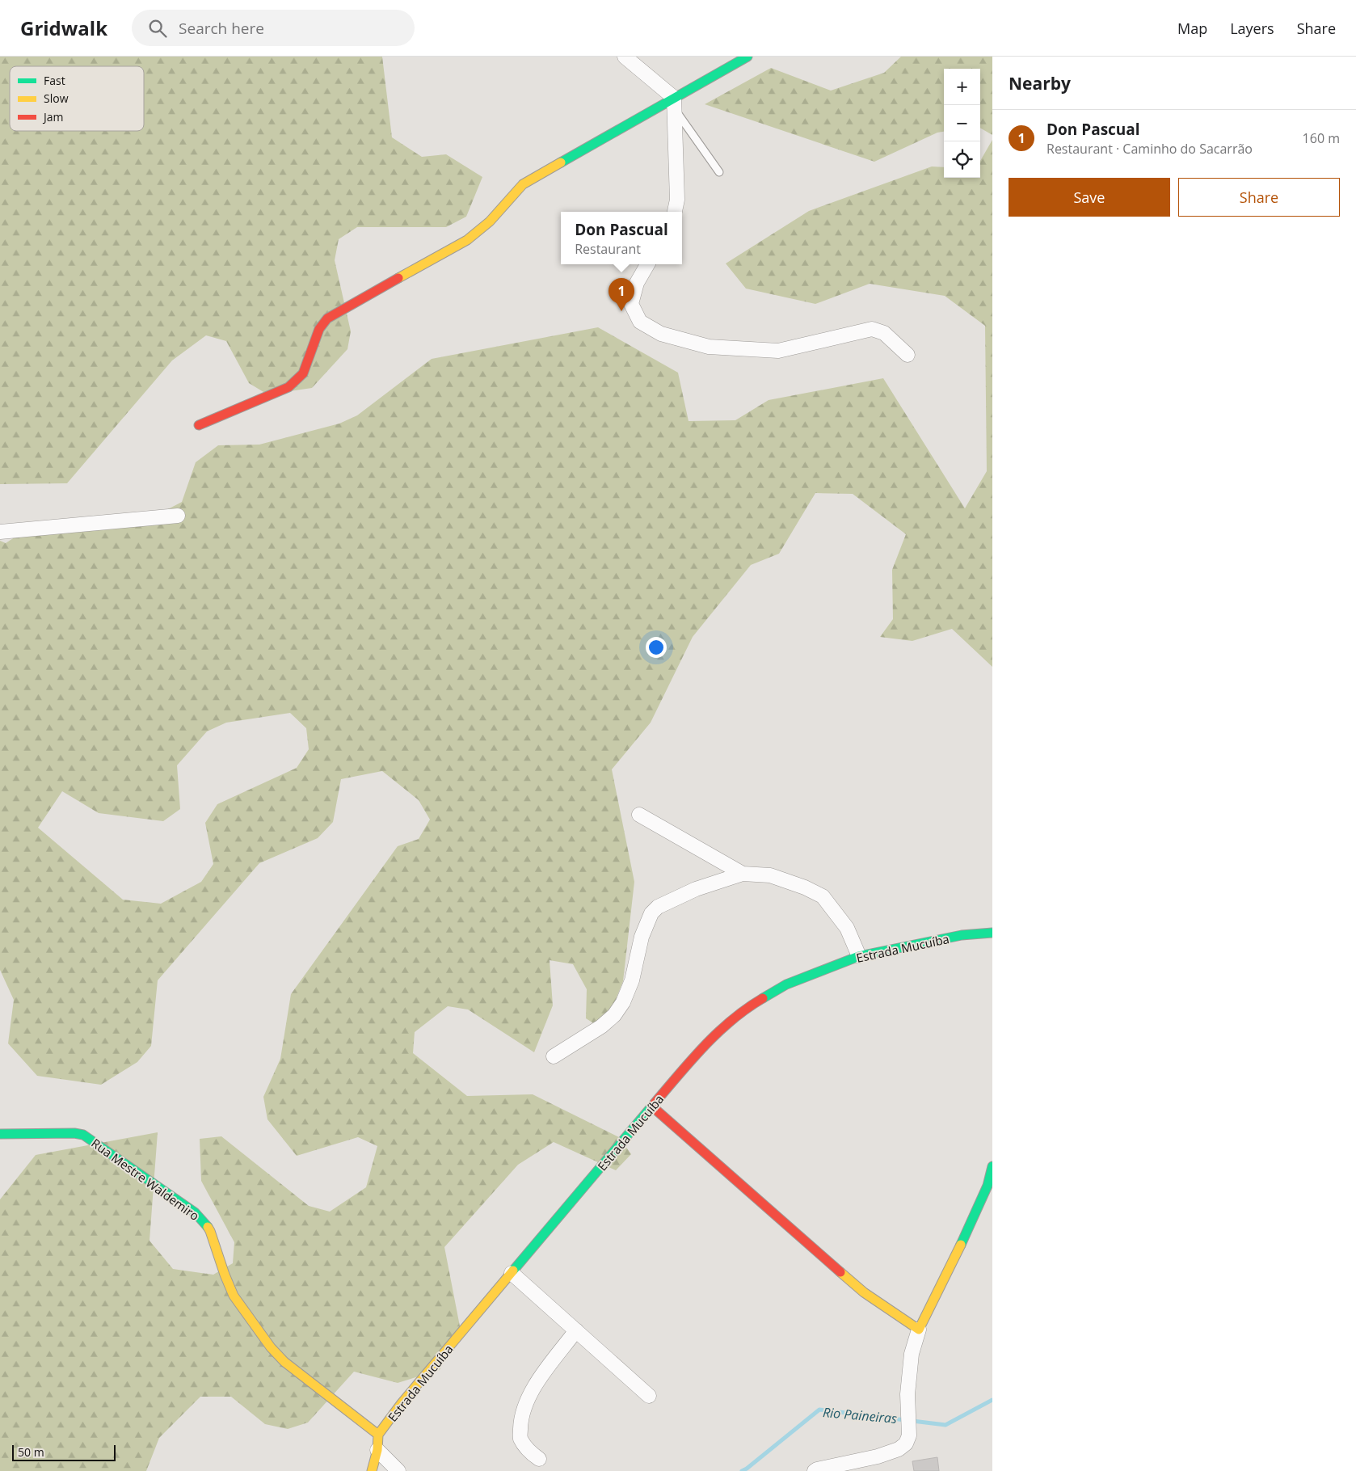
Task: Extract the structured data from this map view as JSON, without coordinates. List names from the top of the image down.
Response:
{
  "streets": {
    "street": ["Estrada Mucuíba", "Rua Mestre Waldemiro"]
  },
  "crossings": [
    ["Estrada Mucuíba", "Rua Mestre Waldemiro"]
  ],
  "water": ["Rio Paineiras"],
  "legend": ["Fast", "Slow", "Jam"],
  "scale_bar": "50 m",
  "page": {
    "header": "Gridwalk",
    "search": "Search here",
    "nav": ["Map", "Layers", "Share"],
    "heading": "Nearby",
    "map_buttons": ["+", "−"],
    "list": [
      {
        "mark": "1",
        "name": "Don Pascual",
        "note": "Restaurant · Caminho do Sacarrão",
        "value": "160 m"
      }
    ],
    "buttons": ["Save", "Share"],
    "popup": ["Don Pascual", "Restaurant"],
    "pins": "1",
    "scale": "50 m"
  }
}
